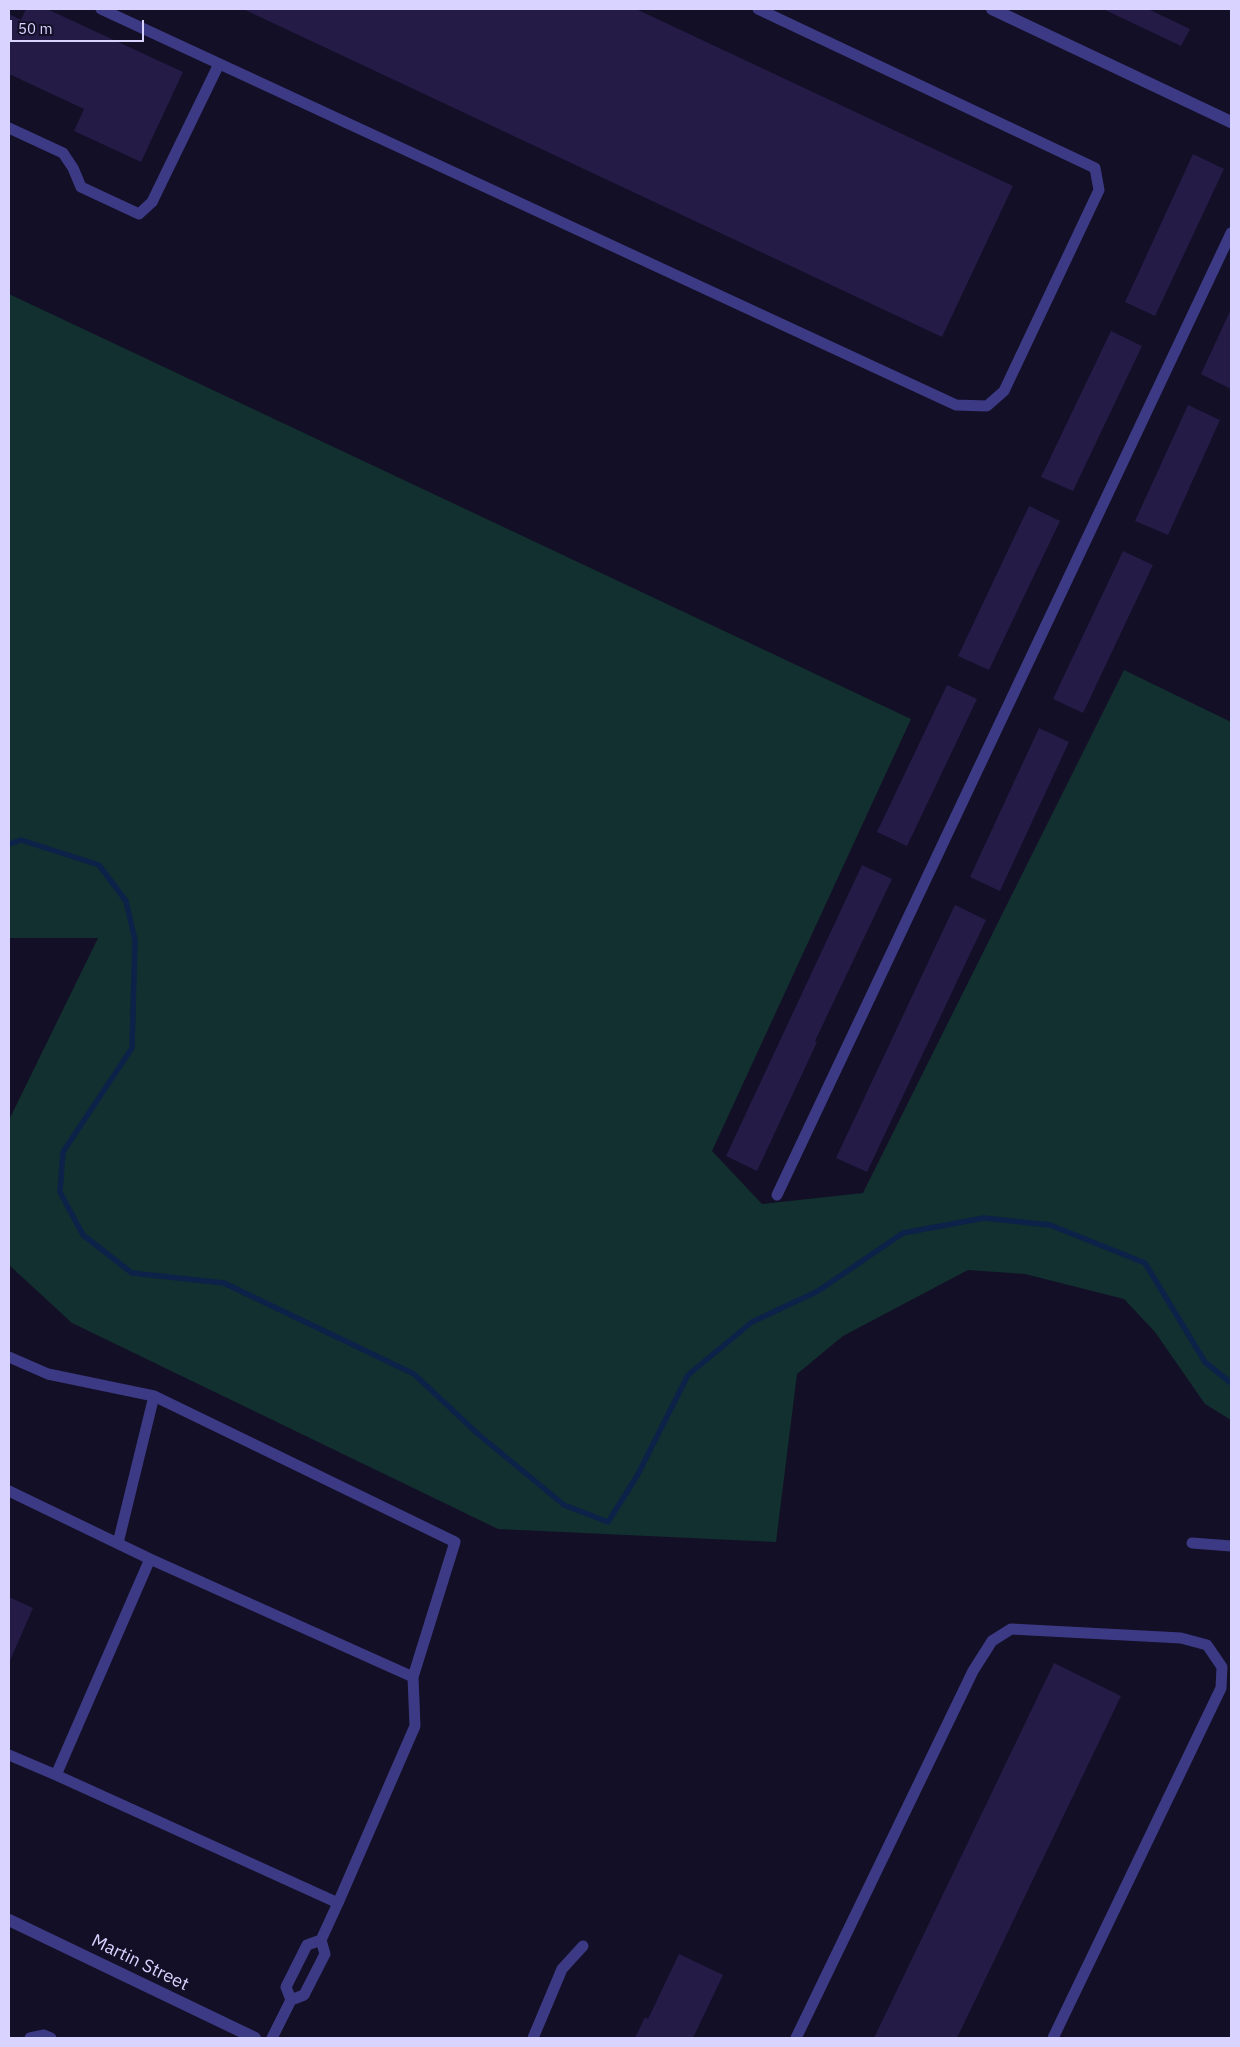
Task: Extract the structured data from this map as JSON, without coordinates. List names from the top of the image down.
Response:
{
  "streets": {
    "street": ["Martin Street"]
  },
  "scale_bar": "50 m"
}
